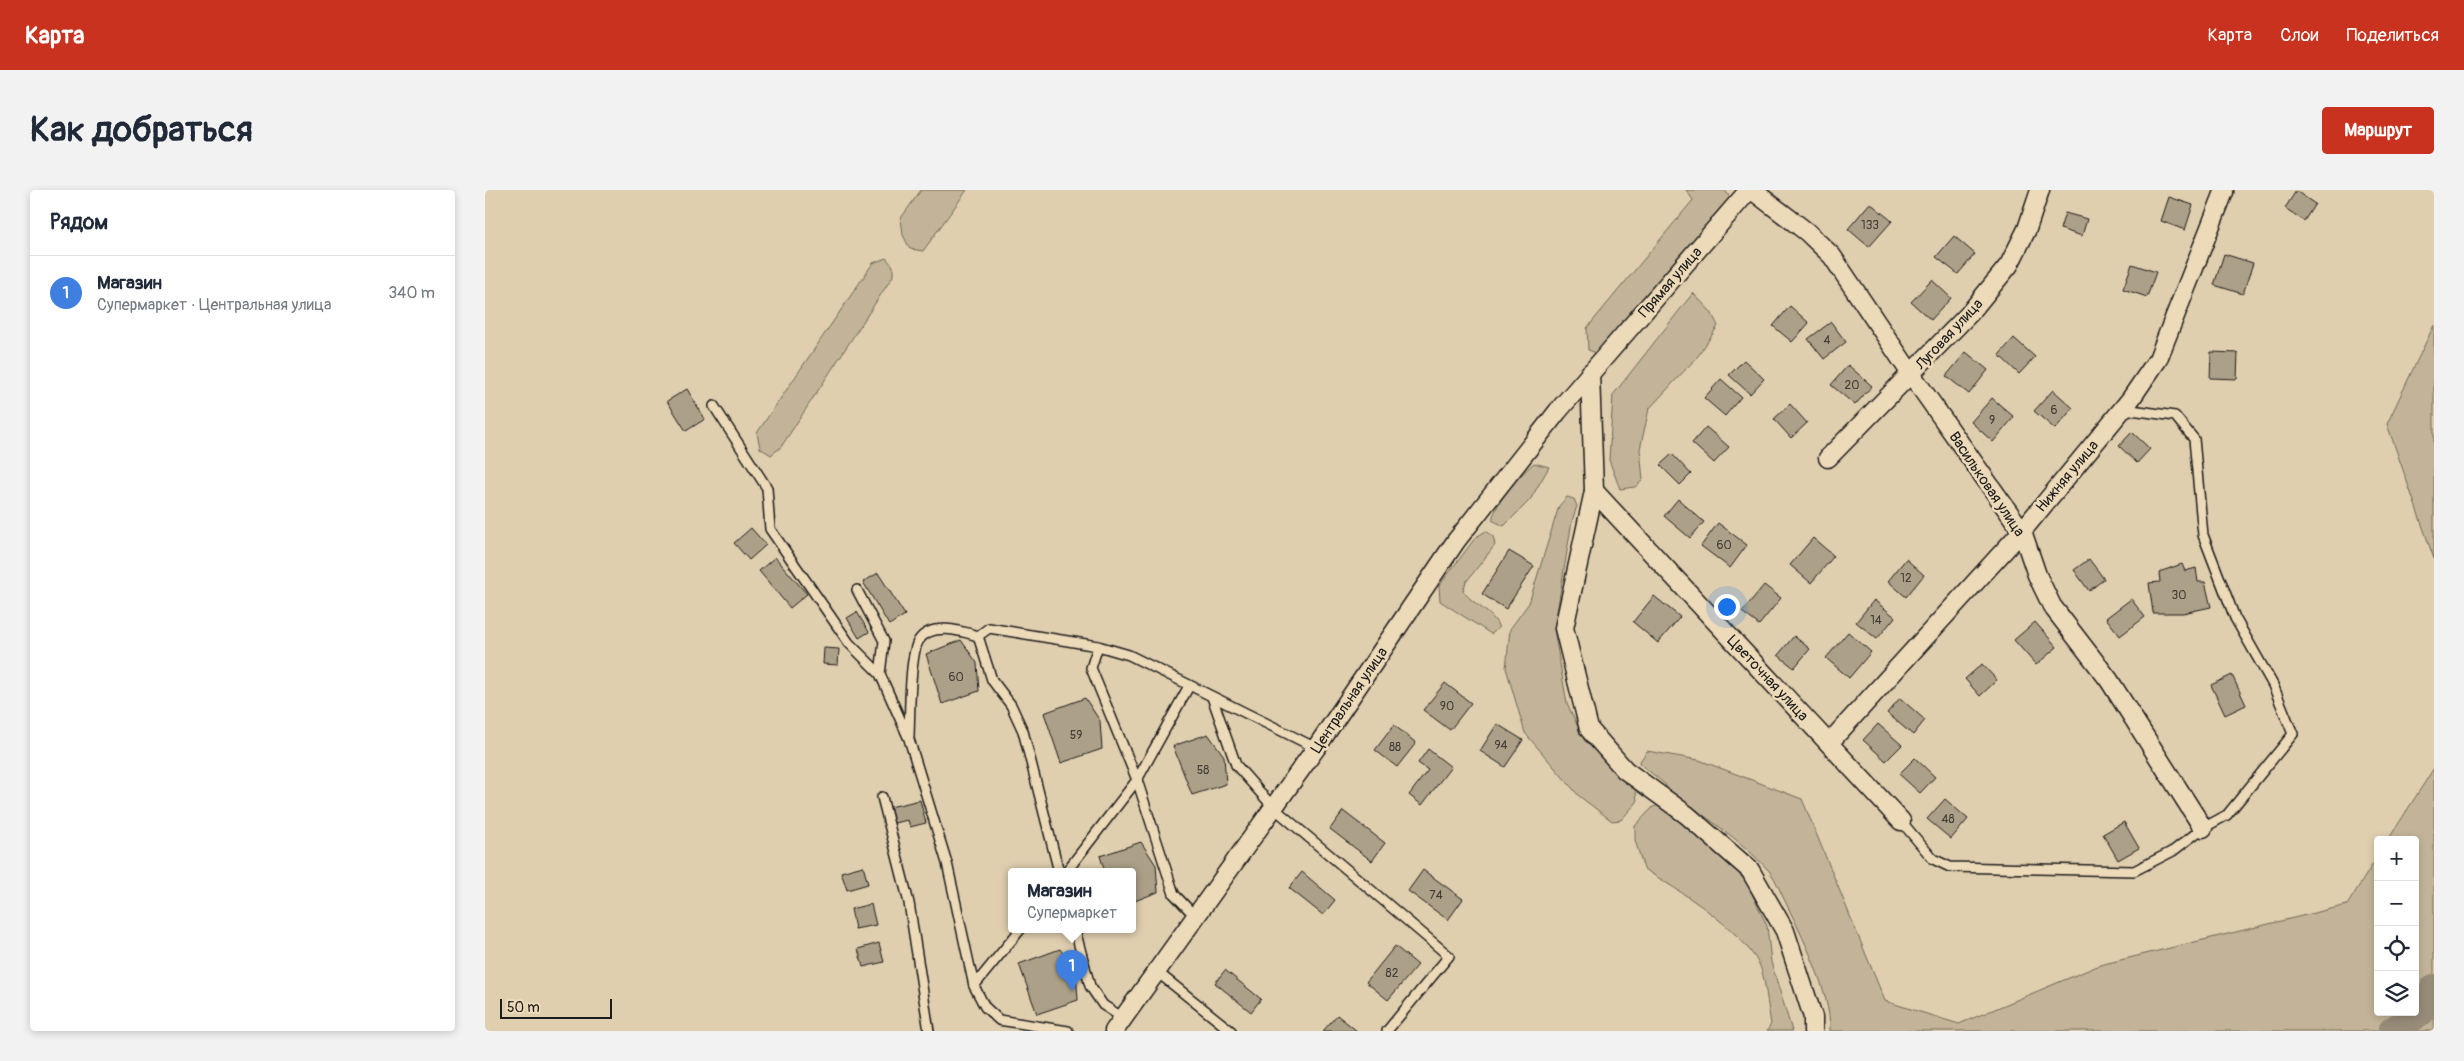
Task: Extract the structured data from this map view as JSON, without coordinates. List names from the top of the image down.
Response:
{
  "streets": {
    "street": [
      "Прямая улица",
      "Луговая улица",
      "Нижняя улица",
      "Васильковая улица",
      "Цветочная улица",
      "Центральная улица"
    ]
  },
  "crossings": [
    ["Прямая улица", "Васильковая улица"],
    ["Прямая улица", "Центральная улица"],
    ["Луговая улица", "Васильковая улица"],
    ["Нижняя улица", "Васильковая улица"],
    ["Нижняя улица", "Цветочная улица"]
  ],
  "house_numbers": [
    "133",
    "4",
    "20",
    "6",
    "9",
    "60",
    "12",
    "30",
    "14",
    "60",
    "90",
    "59",
    "94",
    "88",
    "58",
    "48",
    "74",
    "82"
  ],
  "scale_bar": "50 m",
  "page": {
    "header": "Карта",
    "nav": ["Карта", "Слои", "Поделиться"],
    "buttons": "Маршрут",
    "title": "Как добраться",
    "heading": "Рядом",
    "list": [
      {
        "mark": "1",
        "name": "Магазин",
        "note": "Супермаркет · Центральная улица",
        "value": "340 m"
      }
    ],
    "map_buttons": ["+", "−"],
    "popup": ["Магазин", "Супермаркет"],
    "pins": "1",
    "scale": "50 m"
  }
}
